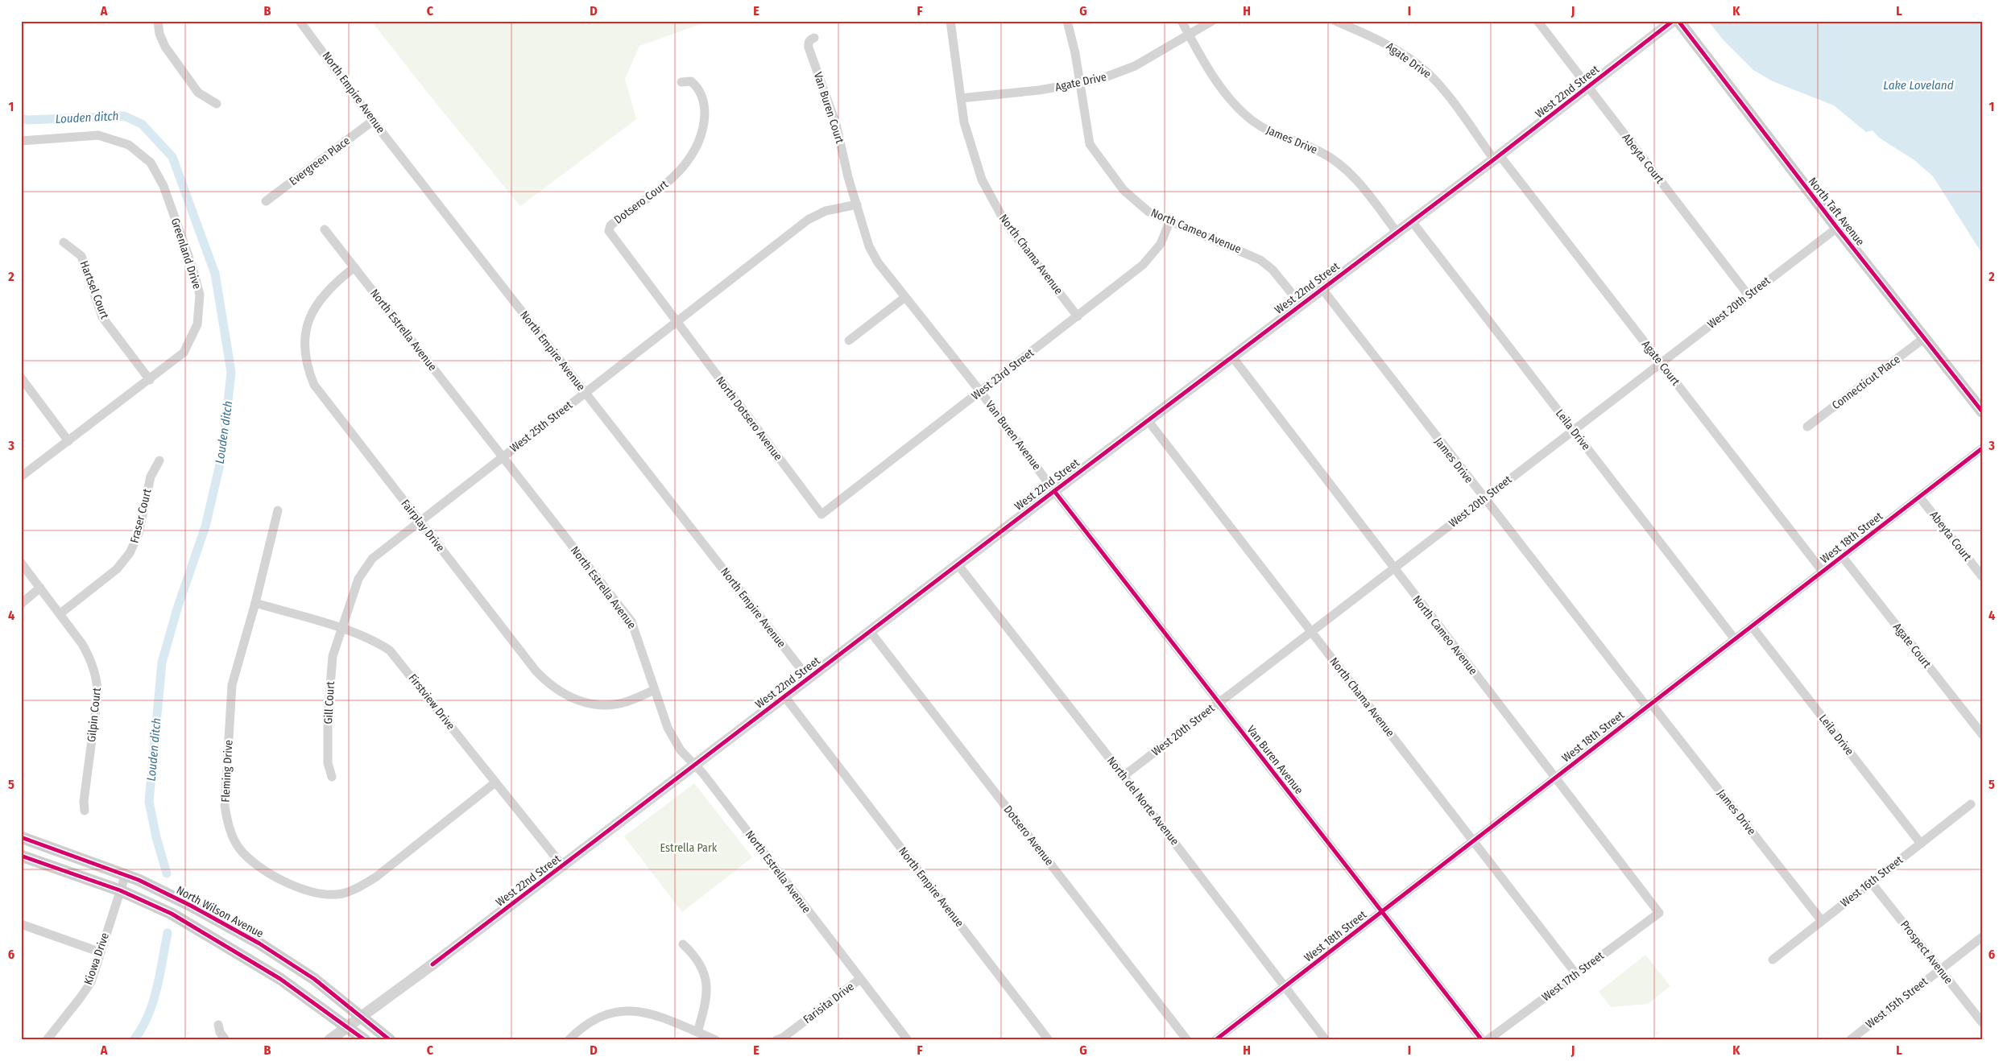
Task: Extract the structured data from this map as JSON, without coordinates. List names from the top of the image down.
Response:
{
  "streets": {
    "main road": ["North Taft Avenue", "North Wilson Avenue"],
    "street": [
      "Agate Drive",
      "West 22nd Street",
      "North Empire Avenue",
      "Van Buren Court",
      "James Drive",
      "Abeyta Court",
      "Evergreen Place",
      "Dotsero Court",
      "North Cameo Avenue",
      "Greenland Drive",
      "North Chama Avenue",
      "Hartsel Court",
      "West 20th Street",
      "North Estrella Avenue",
      "Agate Court",
      "West 23rd Street",
      "Connecticut Place",
      "North Dotsero Avenue",
      "West 25th Street",
      "Leila Drive",
      "Van Buren Avenue",
      "Fraser Court",
      "Fairplay Drive",
      "West 18th Street",
      "Firstview Drive",
      "Gill Court",
      "Gilpin Court",
      "Fleming Drive",
      "North del Norte Avenue",
      "Dotsero Avenue",
      "West 16th Street",
      "Prospect Avenue",
      "Kiowa Drive",
      "West 17th Street",
      "Farisita Drive",
      "West 15th Street"
    ]
  },
  "crossings": [
    ["Agate Drive", "West 22nd Street"],
    ["Agate Drive", "James Drive"],
    ["Agate Drive", "North Cameo Avenue"],
    ["Agate Drive", "North Chama Avenue"],
    ["Agate Drive", "Agate Court"],
    ["West 22nd Street", "North Empire Avenue"],
    ["West 22nd Street", "James Drive"],
    ["West 22nd Street", "Abeyta Court"],
    ["West 22nd Street", "North Cameo Avenue"],
    ["West 22nd Street", "North Chama Avenue"],
    ["West 22nd Street", "North Estrella Avenue"],
    ["West 22nd Street", "Agate Court"],
    ["West 22nd Street", "Leila Drive"],
    ["West 22nd Street", "Van Buren Avenue"],
    ["West 22nd Street", "Firstview Drive"],
    ["West 22nd Street", "North del Norte Avenue"],
    ["West 22nd Street", "Dotsero Avenue"],
    ["West 22nd Street", "North Wilson Avenue"],
    ["North Empire Avenue", "Evergreen Place"],
    ["North Empire Avenue", "West 25th Street"],
    ["Van Buren Court", "West 25th Street"],
    ["Van Buren Court", "Van Buren Avenue"],
    ["James Drive", "West 20th Street"],
    ["James Drive", "West 18th Street"],
    ["James Drive", "West 16th Street"],
    ["Abeyta Court", "West 20th Street"],
    ["Abeyta Court", "West 18th Street"],
    ["Dotsero Court", "North Dotsero Avenue"],
    ["Dotsero Court", "West 25th Street"],
    ["North Taft Avenue", "West 20th Street"],
    ["North Taft Avenue", "Connecticut Place"],
    ["North Cameo Avenue", "West 20th Street"],
    ["North Cameo Avenue", "West 23rd Street"],
    ["North Cameo Avenue", "West 18th Street"],
    ["North Cameo Avenue", "West 17th Street"],
    ["Greenland Drive", "Hartsel Court"],
    ["North Chama Avenue", "West 20th Street"],
    ["North Chama Avenue", "West 23rd Street"],
    ["North Chama Avenue", "West 18th Street"],
    ["North Chama Avenue", "West 17th Street"],
    ["West 20th Street", "Agate Court"],
    ["West 20th Street", "Leila Drive"],
    ["West 20th Street", "Van Buren Avenue"],
    ["West 20th Street", "North del Norte Avenue"],
    ["North Estrella Avenue", "West 25th Street"],
    ["North Estrella Avenue", "Fairplay Drive"],
    ["North Estrella Avenue", "Farisita Drive"],
    ["Agate Court", "West 18th Street"],
    ["West 23rd Street", "North Dotsero Avenue"],
    ["West 23rd Street", "Van Buren Avenue"],
    ["North Dotsero Avenue", "West 25th Street"],
    ["West 25th Street", "Van Buren Avenue"],
    ["West 25th Street", "Fairplay Drive"],
    ["West 25th Street", "Firstview Drive"],
    ["West 25th Street", "Gill Court"],
    ["Leila Drive", "West 18th Street"],
    ["Leila Drive", "West 16th Street"],
    ["Van Buren Avenue", "West 18th Street"],
    ["Fraser Court", "Gilpin Court"],
    ["West 18th Street", "North del Norte Avenue"],
    ["Firstview Drive", "Gill Court"],
    ["Firstview Drive", "Fleming Drive"],
    ["West 16th Street", "Prospect Avenue"],
    ["North Wilson Avenue", "Kiowa Drive"],
    ["Prospect Avenue", "West 15th Street"]
  ],
  "water": ["Lake Loveland", "Louden ditch"],
  "parks": ["Estrella Park"],
  "grid": {
    "columns": [
      "A",
      "B",
      "C",
      "D",
      "E",
      "F",
      "G",
      "H",
      "I",
      "J",
      "K",
      "L"
    ],
    "rows": [
      "1",
      "2",
      "3",
      "4",
      "5",
      "6"
    ]
  }
}
